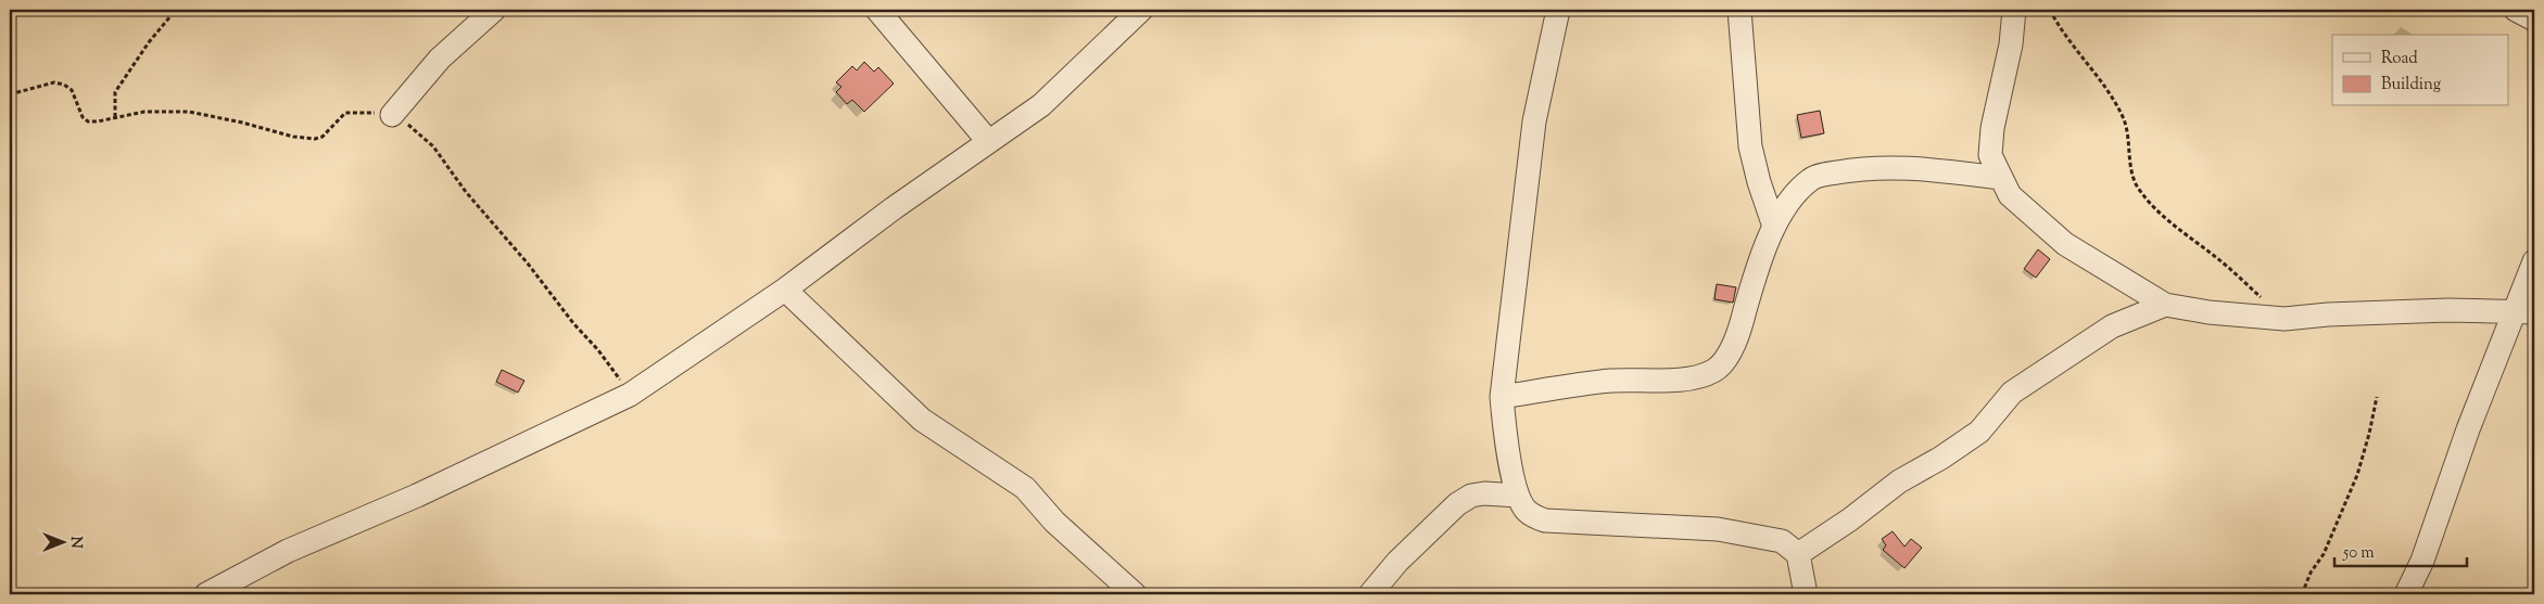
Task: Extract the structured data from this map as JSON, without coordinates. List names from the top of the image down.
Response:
{
  "legend": ["Road", "Building"],
  "scale_bar": "50 m",
  "north": "right"
}
